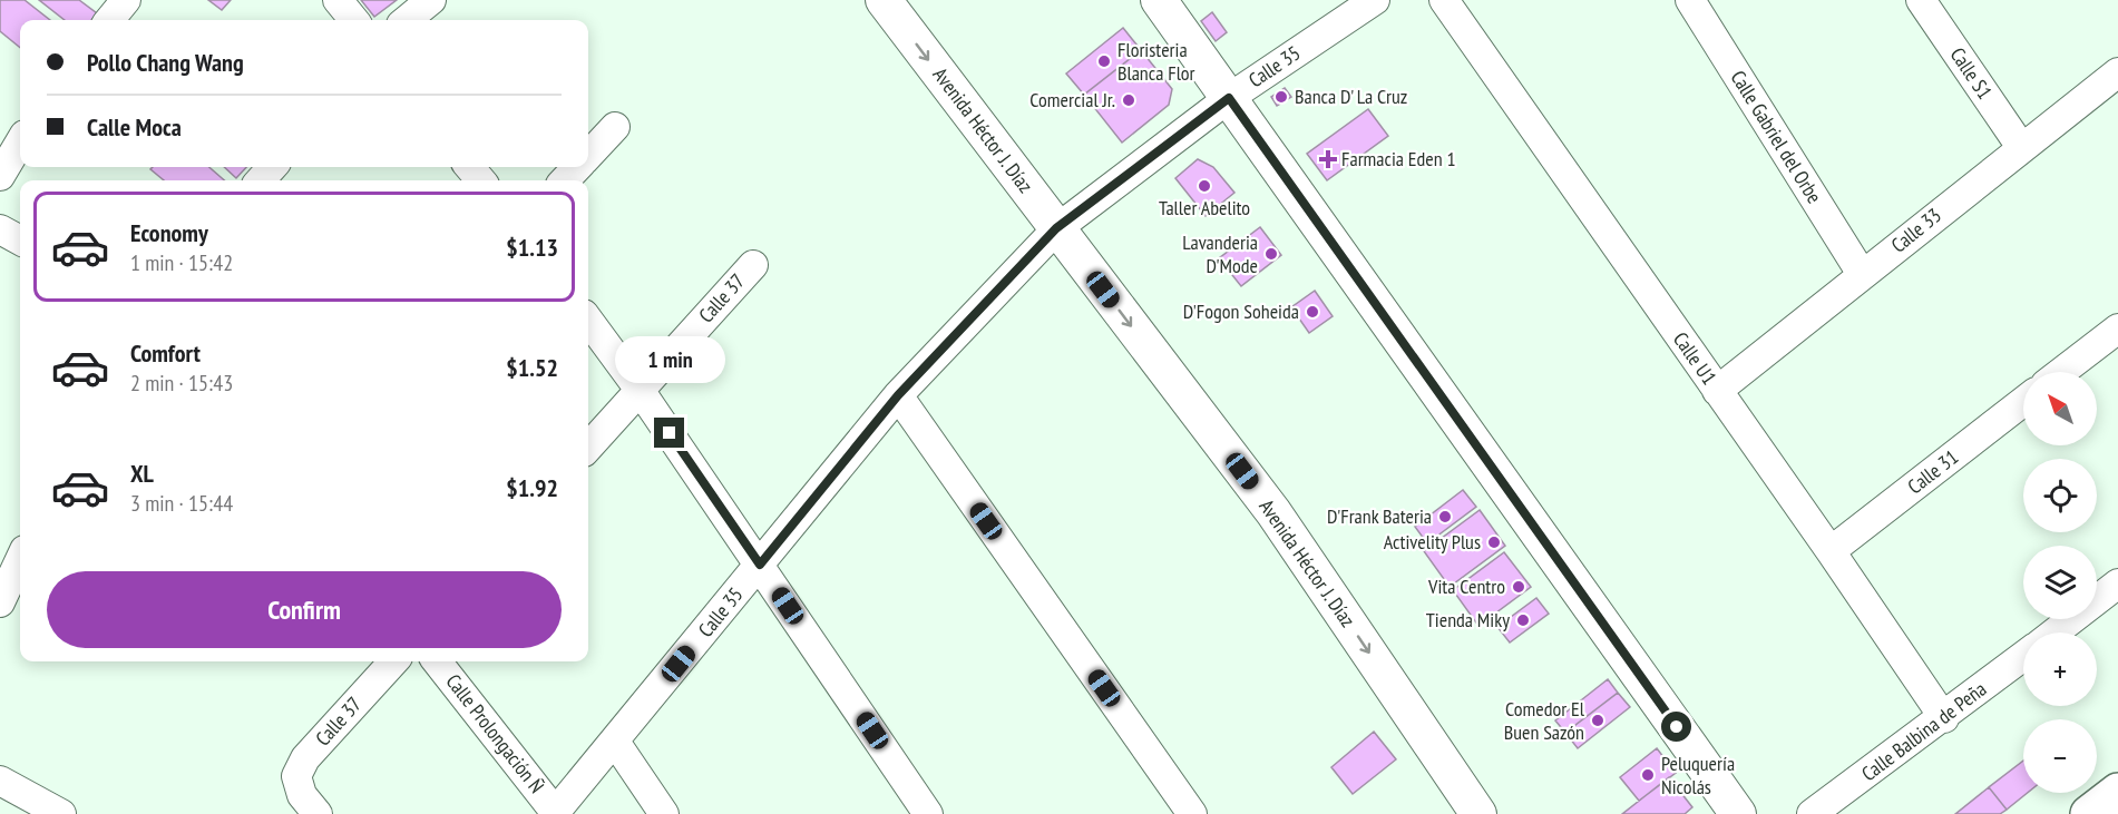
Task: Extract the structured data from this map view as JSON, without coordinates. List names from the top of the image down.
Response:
{
  "streets": {
    "street": [
      "Calle 35",
      "Calle S1",
      "Avenida Héctor J. Díaz",
      "Calle Gabriel del Orbe",
      "Calle 33",
      "Calle 37",
      "Calle U1",
      "Calle 31",
      "Calle Balbina de Peña",
      "Calle Prolongación Ñ"
    ]
  },
  "crossings": [
    ["Calle 35", "Avenida Héctor J. Díaz"],
    ["Calle 35", "Calle Prolongación Ñ"],
    ["Calle S1", "Calle 33"],
    ["Calle Gabriel del Orbe", "Calle 33"],
    ["Calle 33", "Calle U1"],
    ["Calle U1", "Calle 31"],
    ["Calle U1", "Calle Balbina de Peña"]
  ],
  "places": {
    "other": [
      "Floristeria Blanca Flor",
      "Banca D' La Cruz",
      "Comercial Jr.",
      "Taller Abelito",
      "Lavanderia D'Mode",
      "D'Fogon Soheida",
      "D'Frank Bateria",
      "Activelity Plus",
      "Vita Centro",
      "Tienda Miky",
      "Comedor El Buen Sazón",
      "Peluquería Nicolás"
    ],
    "health": ["Farmacia Eden 1"]
  },
  "north": "top left",
  "page": {
    "banner": ["Pollo Chang Wang", "Calle Moca"],
    "list": [
      {
        "name": "Economy",
        "note": "1 min · 15:42",
        "value": "$1.13"
      },
      {
        "name": "Comfort",
        "note": "2 min · 15:43",
        "value": "$1.52"
      },
      {
        "name": "XL",
        "note": "3 min · 15:44",
        "value": "$1.92"
      }
    ],
    "bubble": "1 min",
    "map_buttons": ["+", "−"],
    "buttons": "Confirm"
  }
}
